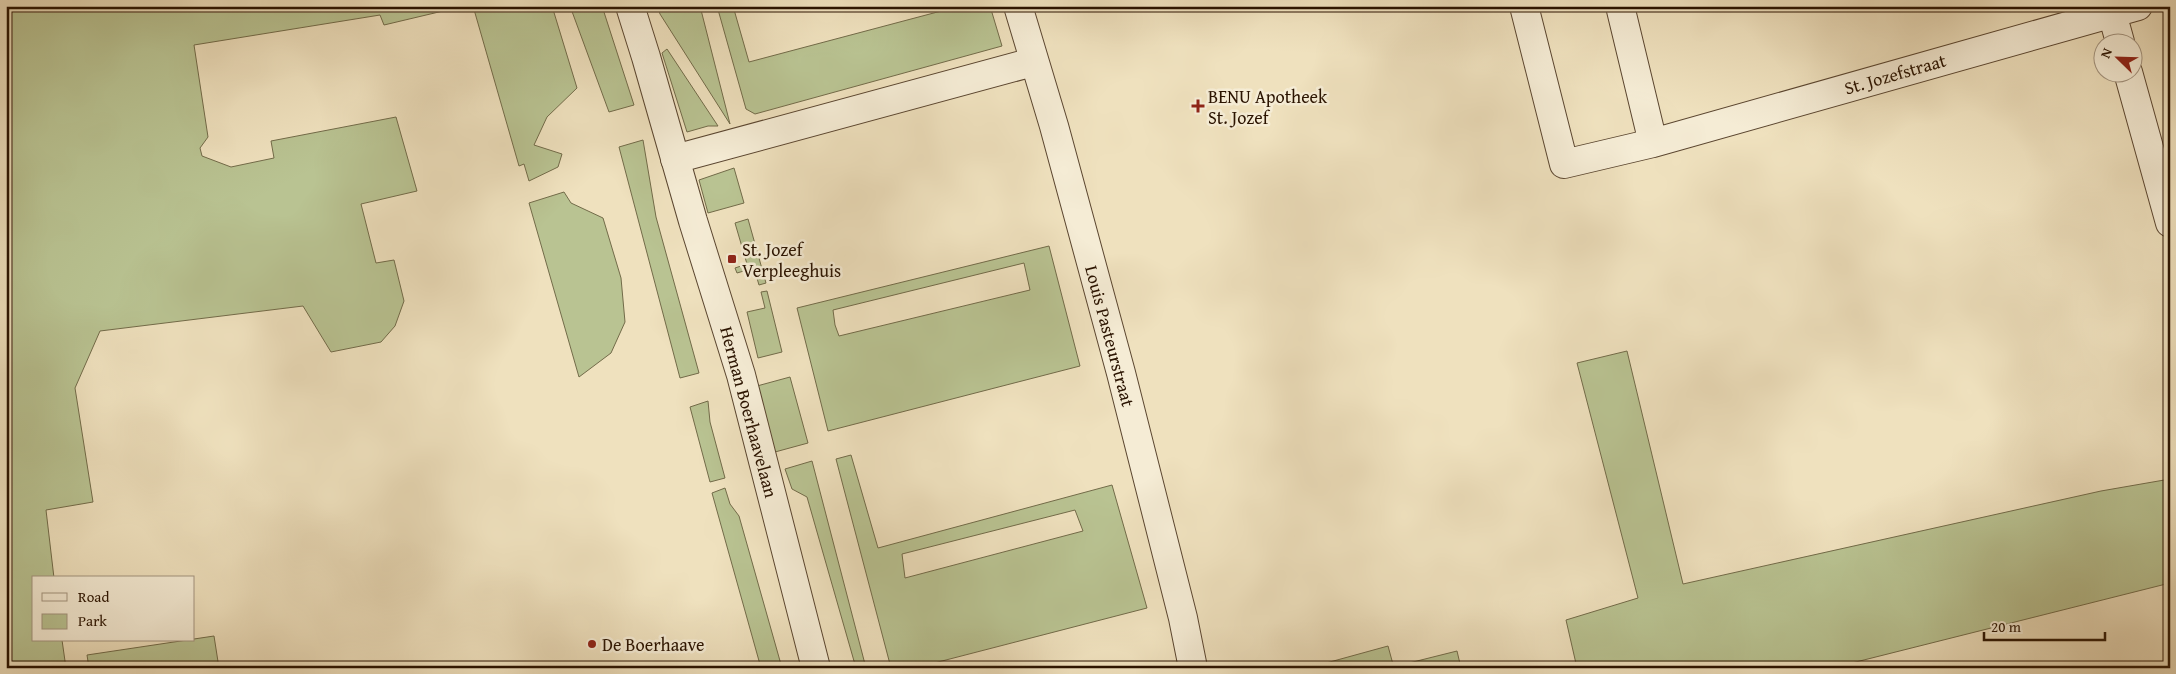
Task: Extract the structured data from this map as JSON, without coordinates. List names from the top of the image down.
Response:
{
  "streets": {
    "street": ["St. Jozefstraat", "Louis Pasteurstraat", "Herman Boerhaavelaan"]
  },
  "places": {
    "health": ["BENU Apotheek St. Jozef"],
    "transit": ["St. Jozef Verpleeghuis"],
    "other": ["De Boerhaave"]
  },
  "legend": ["Road", "Park"],
  "scale_bar": "20 m",
  "north": "top left"
}
